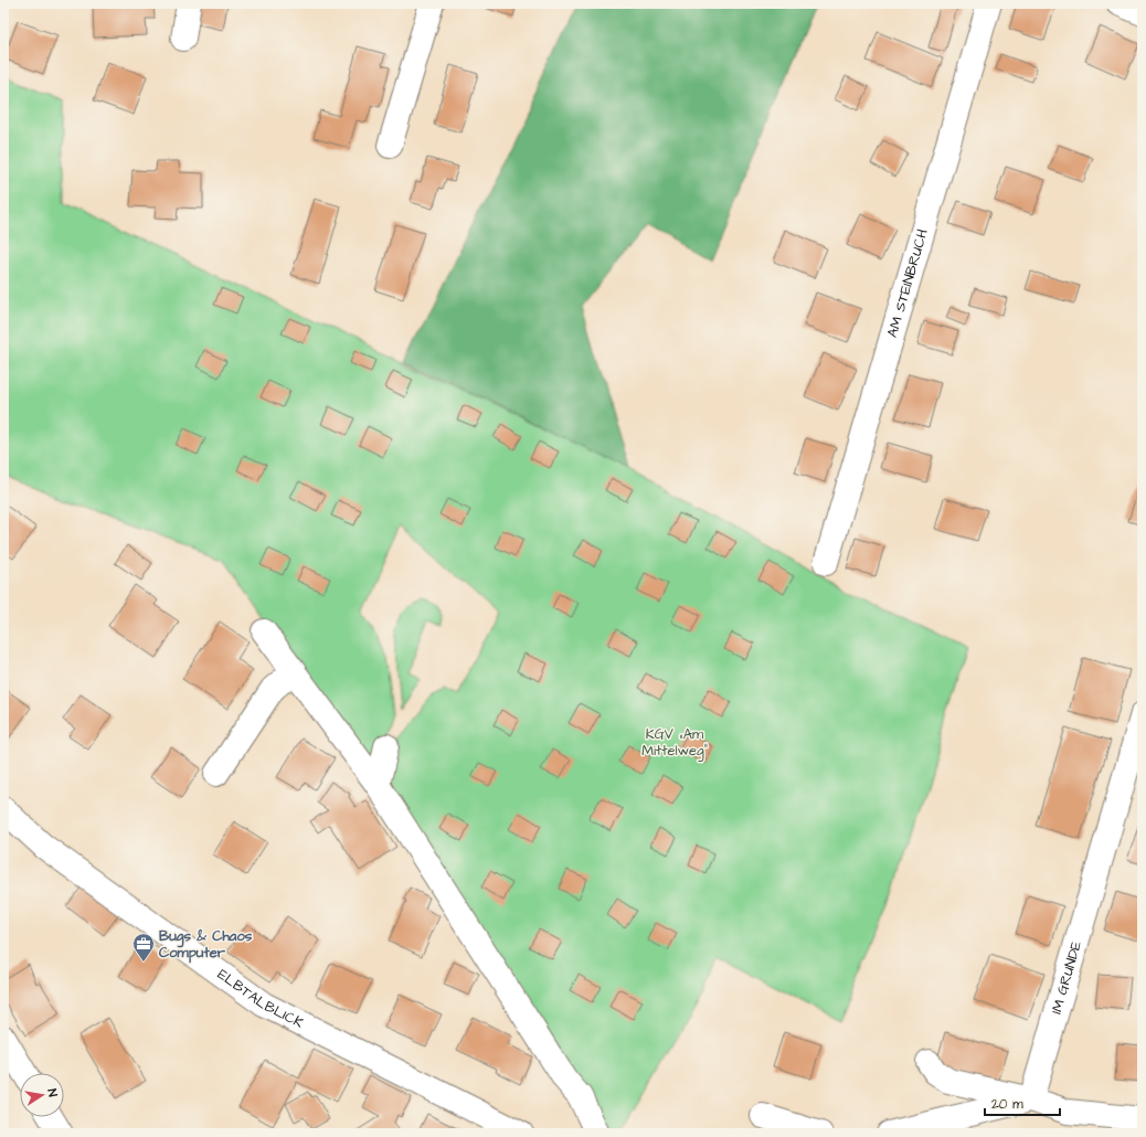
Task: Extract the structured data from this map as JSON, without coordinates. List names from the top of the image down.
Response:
{
  "streets": {
    "street": ["AM STEINBRUCH", "IM GRUNDE", "ELBTALBLICK"]
  },
  "parks": ["KGV „Am Mittelweg“"],
  "places": {
    "office": ["Bugs & Chaos Computer"]
  },
  "scale_bar": "20 m",
  "north": "right"
}
